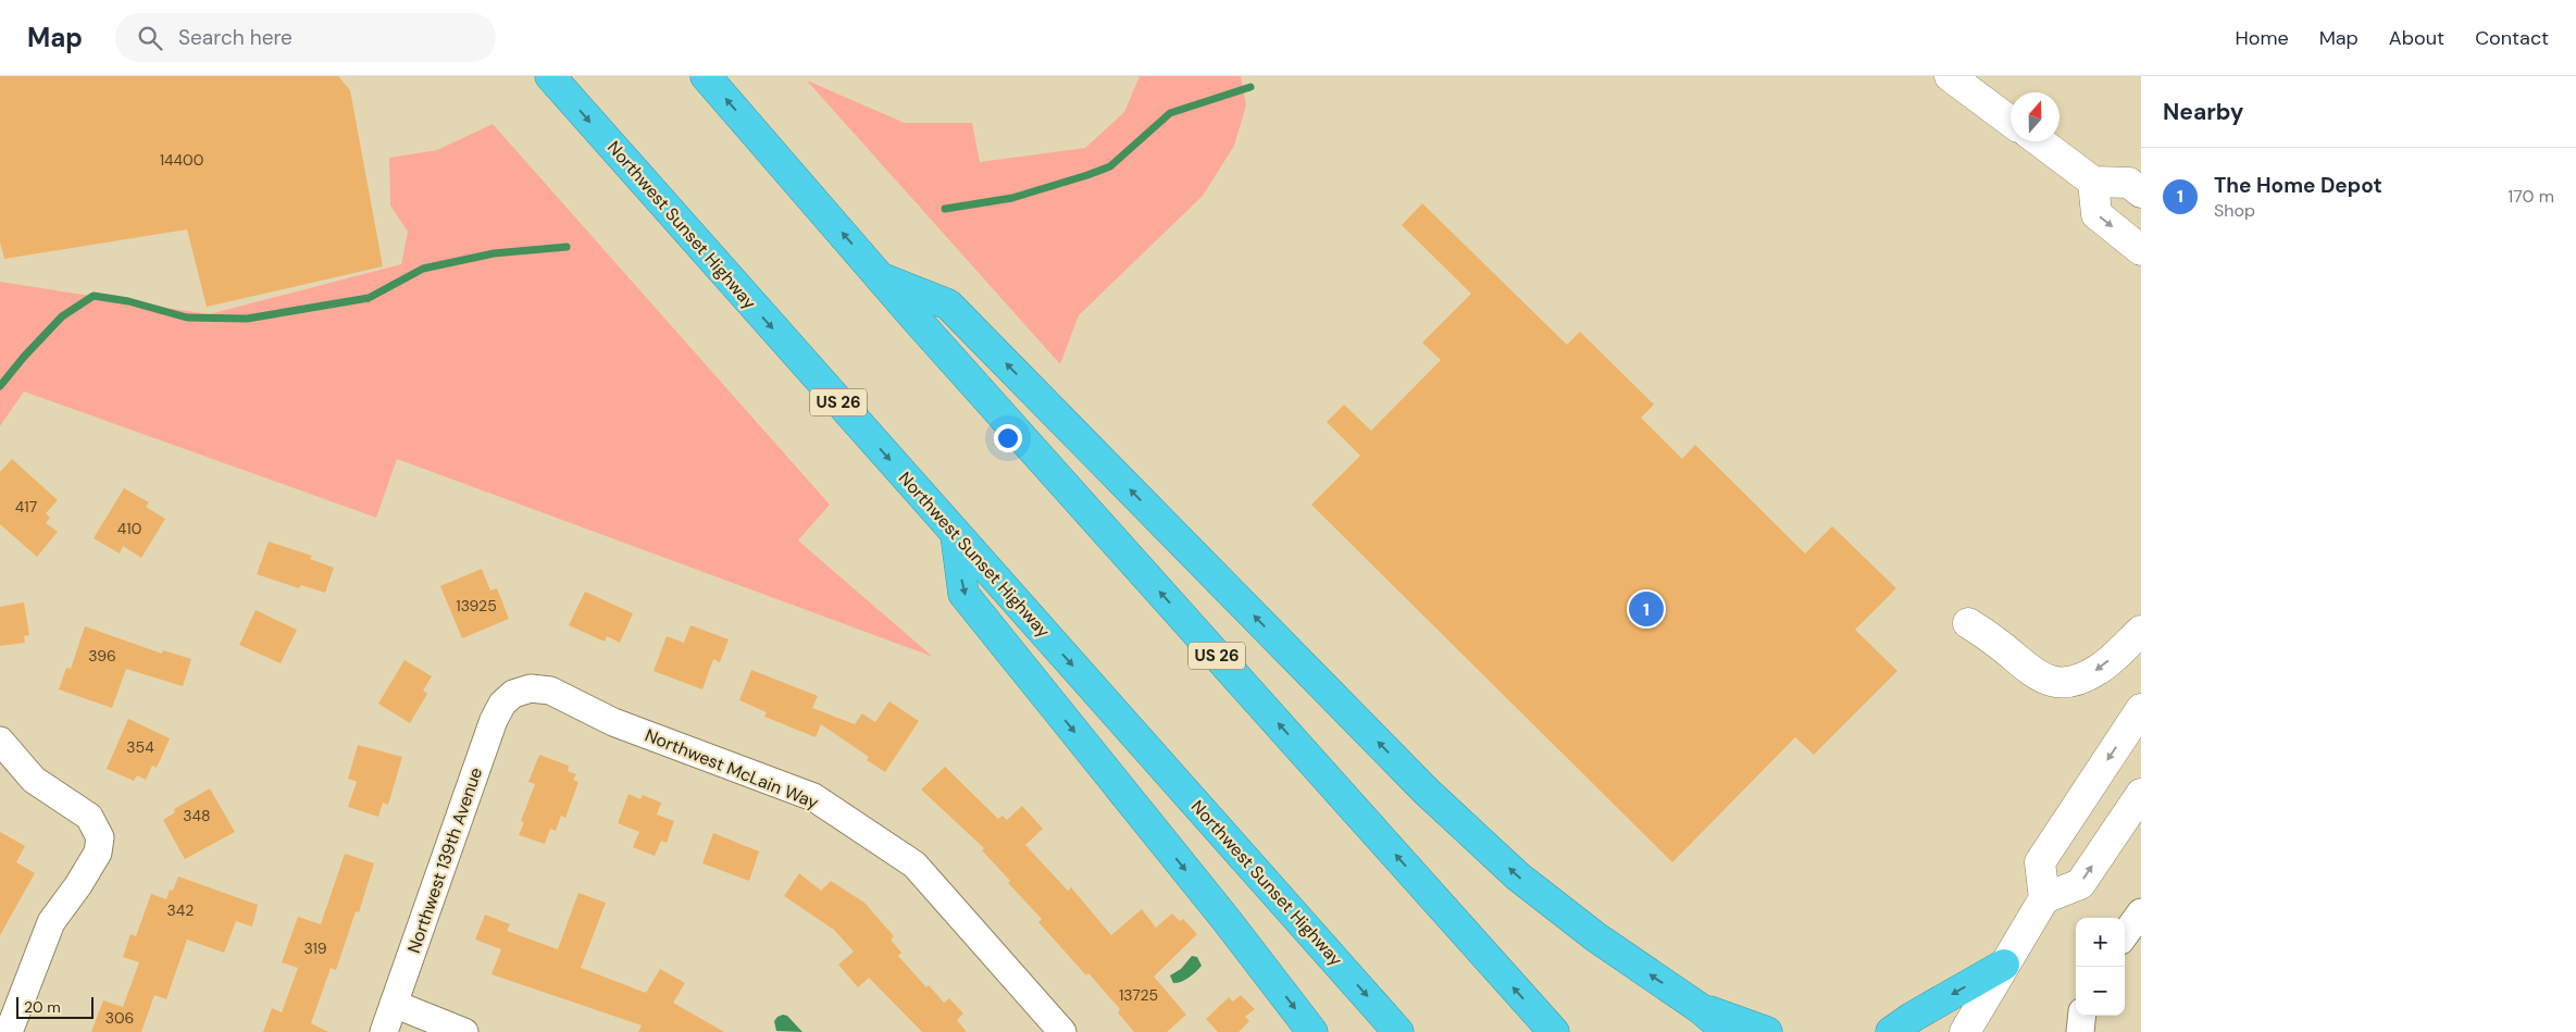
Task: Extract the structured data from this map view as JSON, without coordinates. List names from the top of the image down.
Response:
{
  "streets": {
    "highway": ["Northwest Sunset Highway", "US 26"],
    "street": ["Northwest McLain Way", "Northwest 139th Avenue"]
  },
  "crossings": [
    ["Northwest McLain Way", "Northwest 139th Avenue"]
  ],
  "house_numbers": [
    "14400",
    "417",
    "410",
    "13925",
    "396",
    "354",
    "348",
    "342",
    "319",
    "13725",
    "306"
  ],
  "scale_bar": "20 m",
  "north": "top",
  "page": {
    "header": "Map",
    "search": "Search here",
    "nav": [
      "Home",
      "Map",
      "About",
      "Contact"
    ],
    "heading": "Nearby",
    "list": [
      {
        "mark": "1",
        "name": "The Home Depot",
        "note": "Shop",
        "value": "170 m"
      }
    ],
    "pins": "1",
    "map_buttons": ["+", "−"],
    "scale": "20 m"
  }
}
